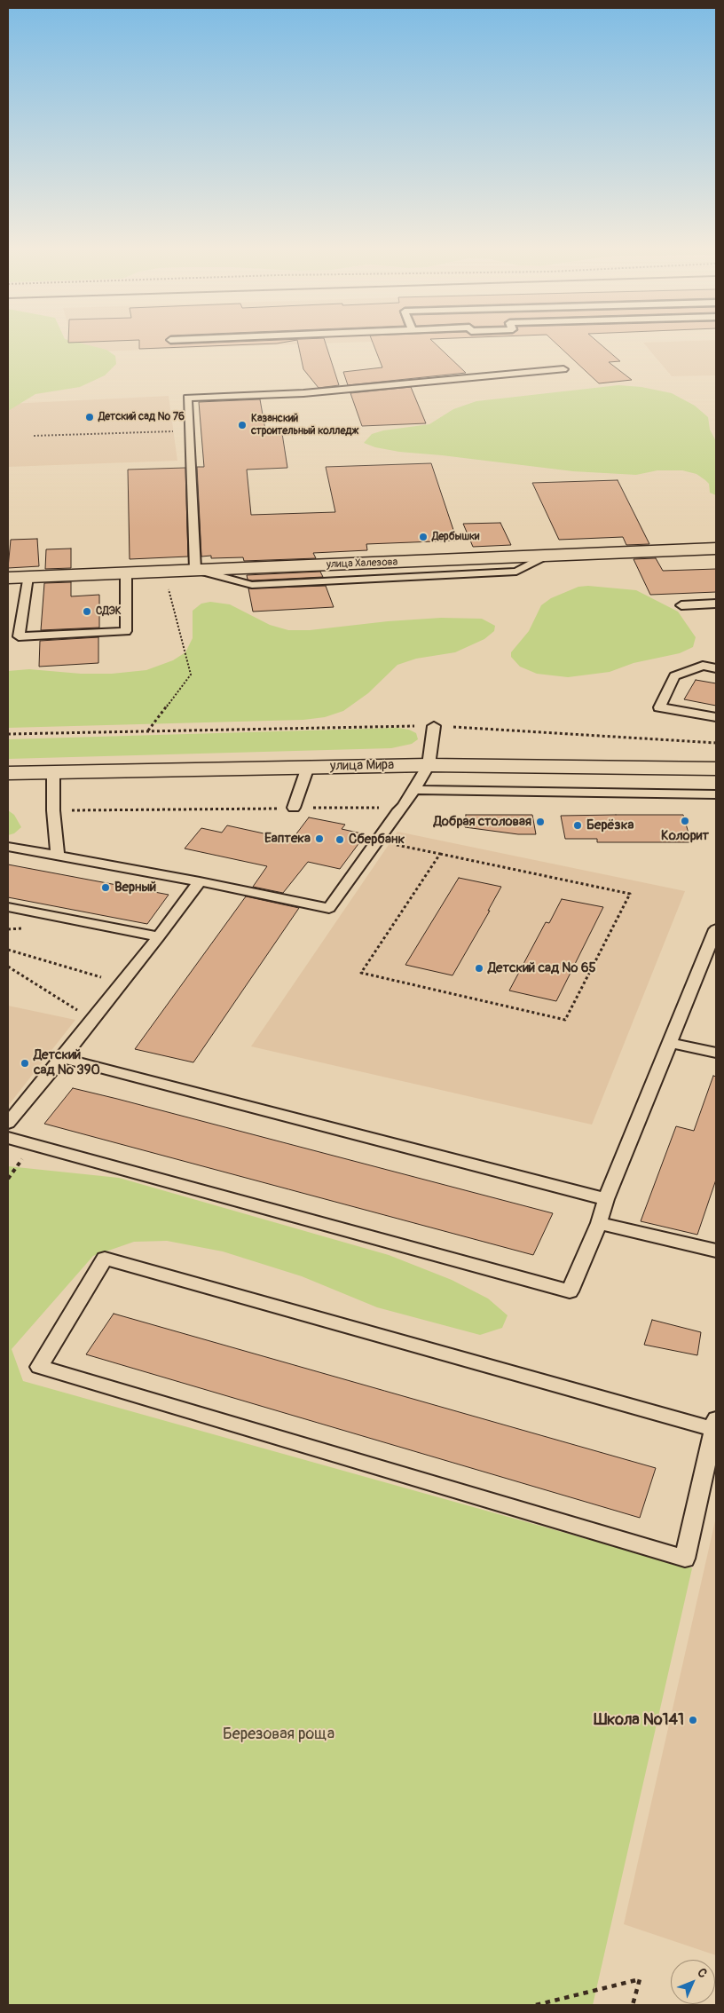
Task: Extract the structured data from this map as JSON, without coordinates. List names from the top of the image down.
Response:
{
  "streets": {
    "street": ["улица Халезова", "улица Мира"]
  },
  "parks": ["Березовая роща"],
  "places": [
    "Детский сад № 76",
    "Казанский строительный колледж",
    "Дербышки",
    "СДЭК",
    "Колорит",
    "Добрая столовая",
    "Берёзка",
    "Еаптека",
    "Сбербанк",
    "Верный",
    "Детский сад № 65",
    "Детский сад № 390",
    "Школа №141"
  ],
  "north": "top right"
}
